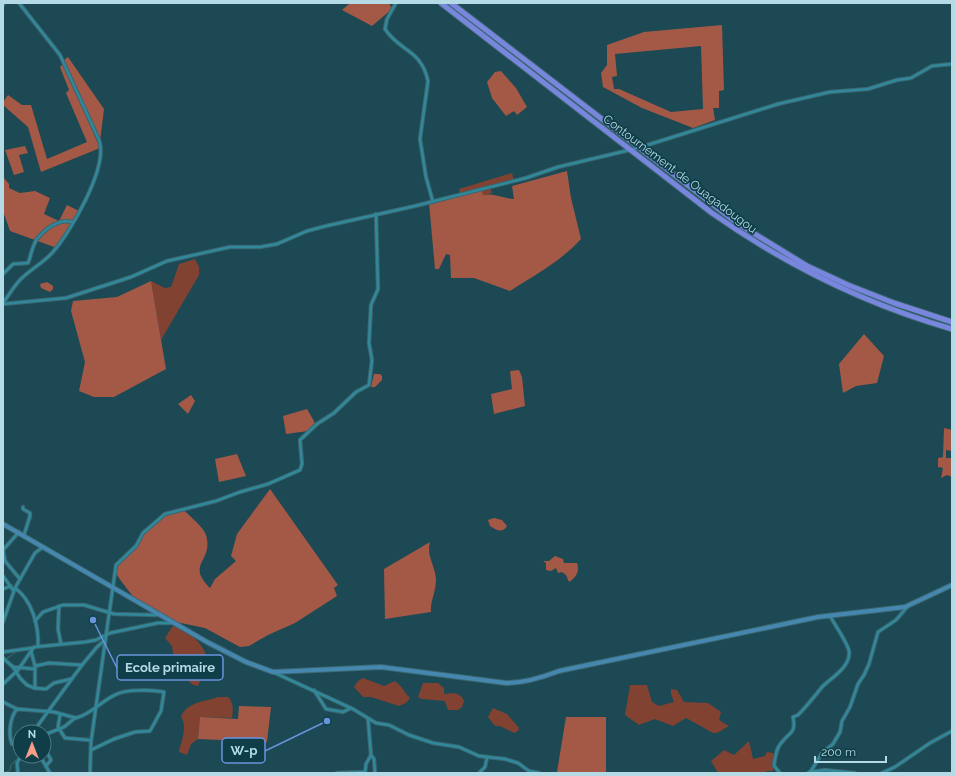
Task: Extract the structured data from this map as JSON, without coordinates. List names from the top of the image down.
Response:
{
  "streets": {
    "highway": ["Contournement de Ouagadougou"]
  },
  "places": ["Ecole primaire", "W-p"],
  "scale_bar": "200 m",
  "north": "top"
}
